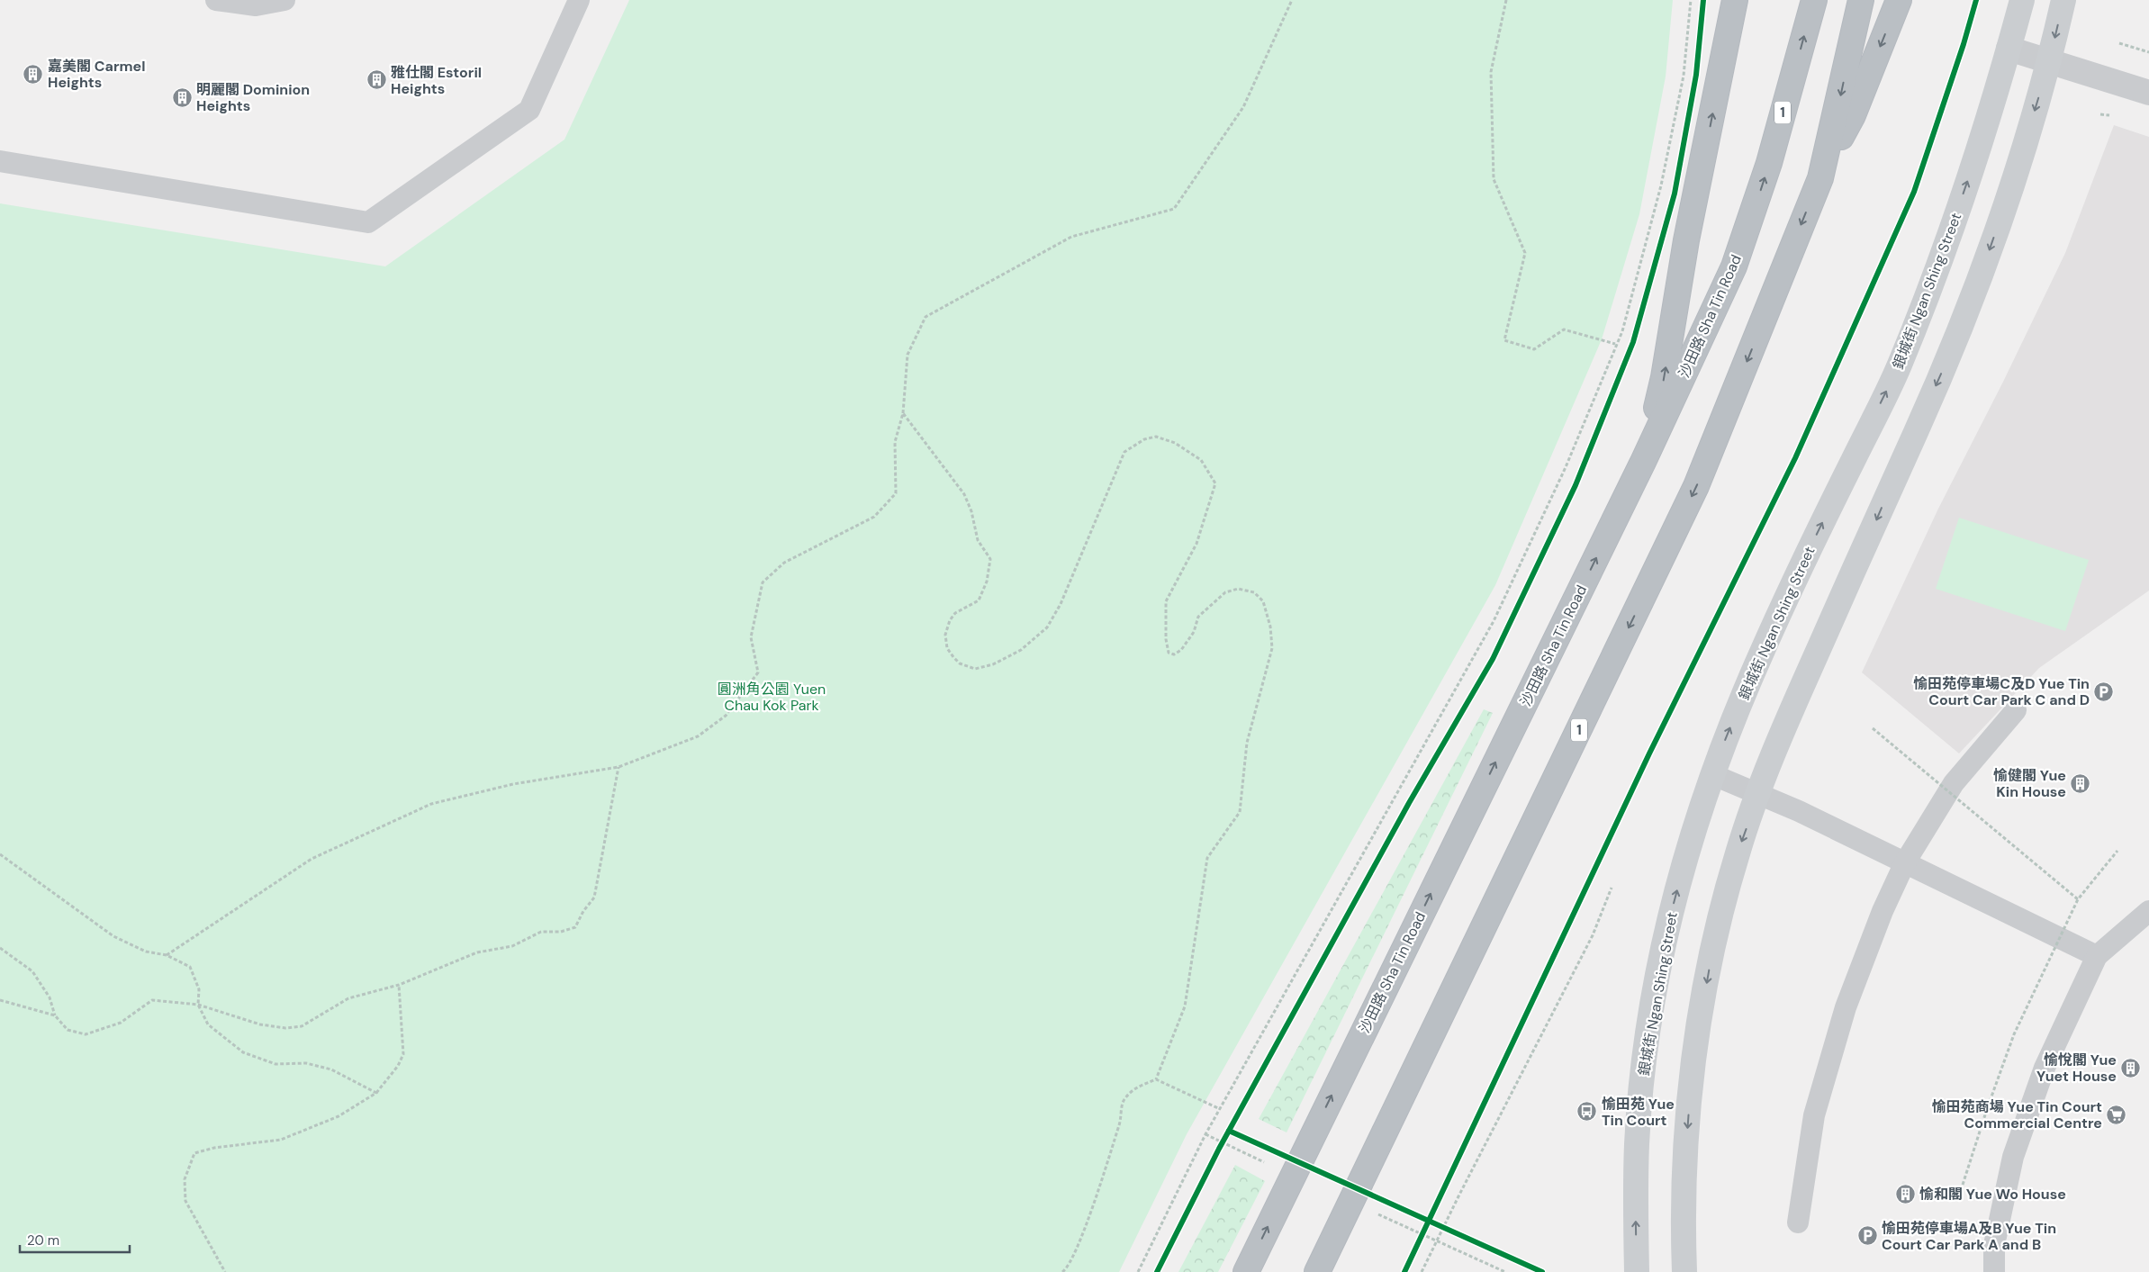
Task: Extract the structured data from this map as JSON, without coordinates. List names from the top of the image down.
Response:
{
  "streets": {
    "highway": ["1", "沙田路 Sha Tin Road"],
    "street": ["銀城街 Ngan Shing Street"]
  },
  "parks": ["圓洲角公園 Yuen Chau Kok Park"],
  "places": {
    "building": [
      "嘉美閣 Carmel Heights",
      "雅仕閣 Estoril Heights",
      "明麗閣 Dominion Heights",
      "愉健閣 Yue Kin House",
      "愉悅閣 Yue Yuet House",
      "愉和閣 Yue Wo House"
    ],
    "parking": ["愉田苑停車場C及D Yue Tin Court Car Park C and D", "愉田苑停車場A及B Yue Tin Court Car Park A and B"],
    "bus stop": ["愉田苑 Yue Tin Court"],
    "supermarket": ["愉田苑商場 Yue Tin Court Commercial Centre"]
  },
  "scale_bar": "20 m"
}
